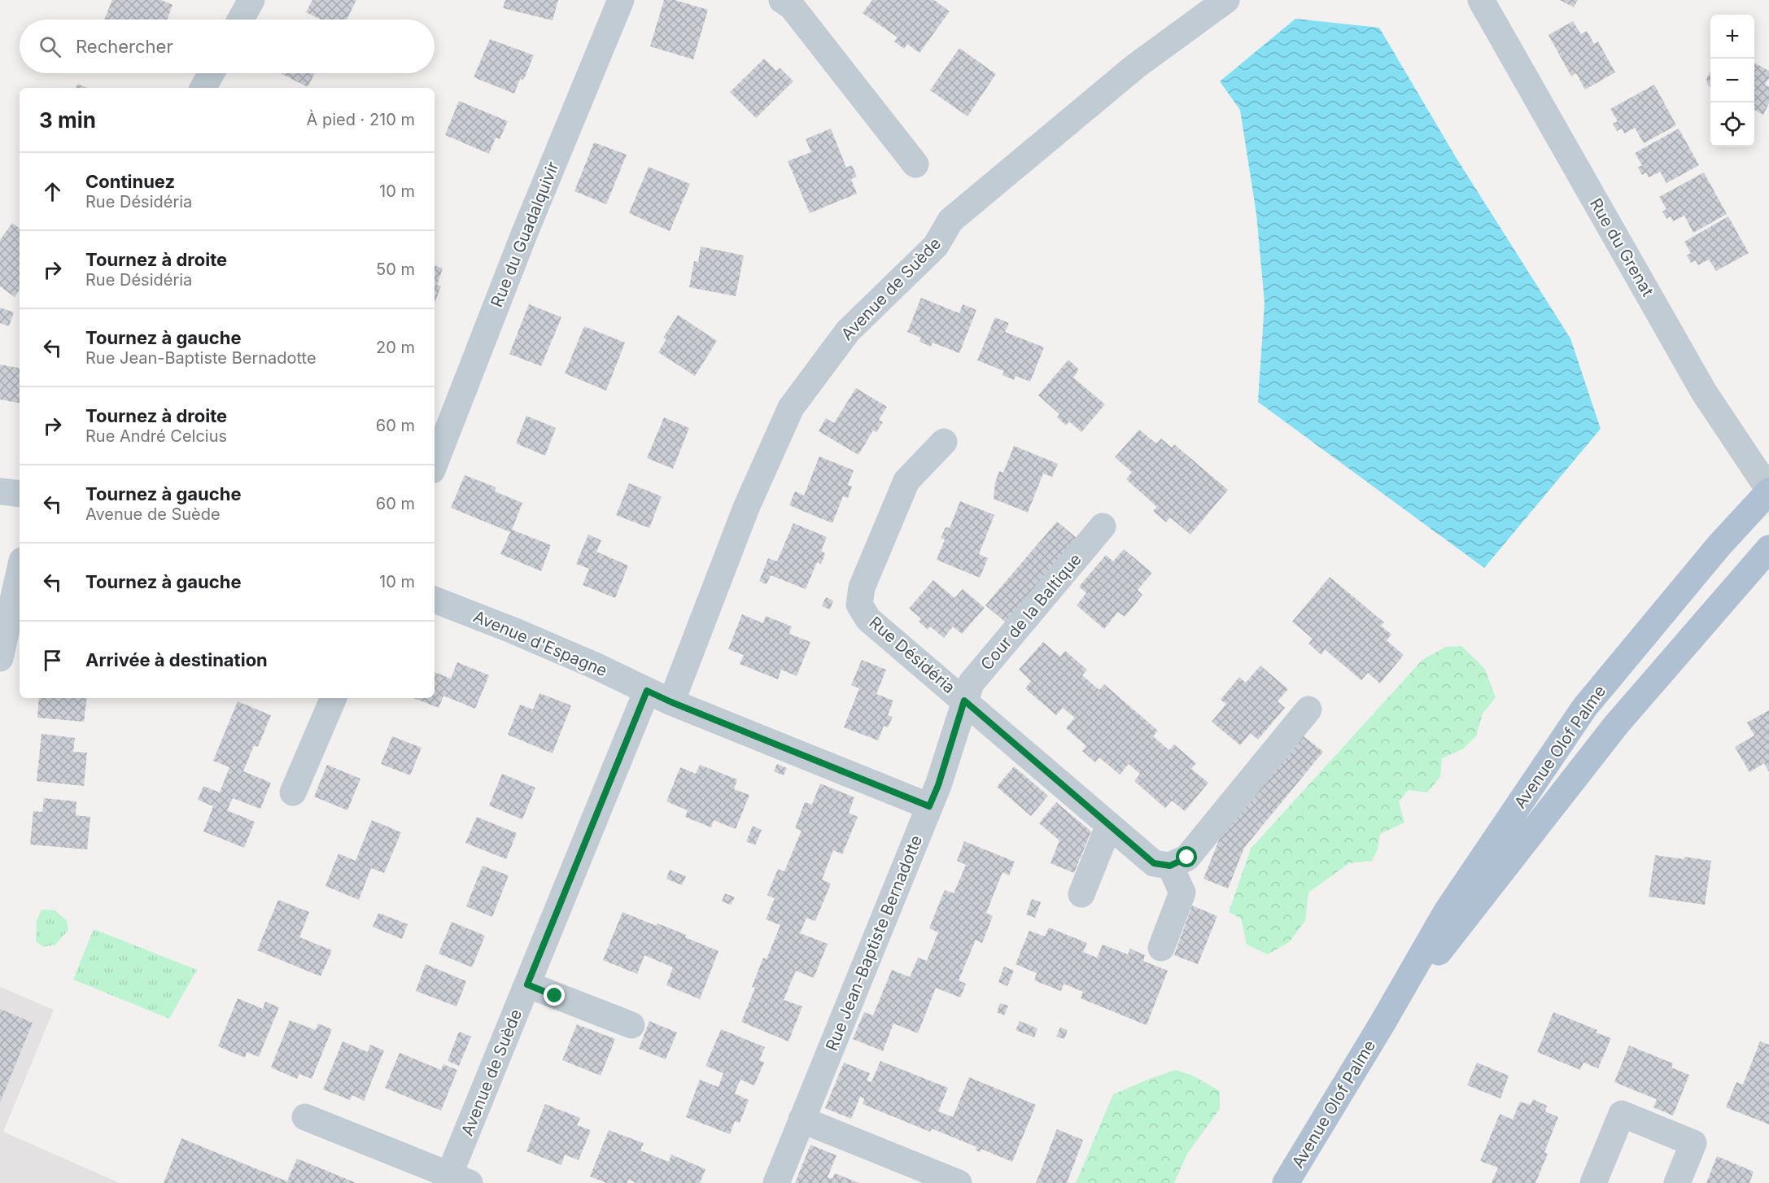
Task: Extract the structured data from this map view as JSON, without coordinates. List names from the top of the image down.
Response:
{
  "streets": {
    "main road": ["Avenue Olof Palme"],
    "street": [
      "Rue du Guadalquivir",
      "Rue du Grenat",
      "Avenue de Suède",
      "Cour de la Baltique",
      "Avenue d'Espagne",
      "Rue Désidéria",
      "Rue Jean-Baptiste Bernadotte"
    ]
  },
  "crossings": [
    ["Rue du Grenat", "Avenue Olof Palme"],
    ["Avenue de Suède", "Avenue d'Espagne"],
    ["Cour de la Baltique", "Rue Désidéria"],
    ["Cour de la Baltique", "Rue Jean-Baptiste Bernadotte"],
    ["Avenue d'Espagne", "Rue Jean-Baptiste Bernadotte"],
    ["Rue Désidéria", "Rue Jean-Baptiste Bernadotte"]
  ],
  "page": {
    "map_buttons": ["+", "−"],
    "search": "Rechercher",
    "heading": ["3 min", "À pied · 210 m"],
    "list": [
      ["Continuez", "Rue Désidéria", "10 m"],
      ["Tournez à droite", "Rue Désidéria", "50 m"],
      ["Tournez à gauche", "Rue Jean-Baptiste Bernadotte", "20 m"],
      ["Tournez à droite", "Rue André Celcius", "60 m"],
      ["Tournez à gauche", "Avenue de Suède", "60 m"],
      ["Tournez à gauche", "10 m"],
      "Arrivée à destination"
    ]
  }
}
